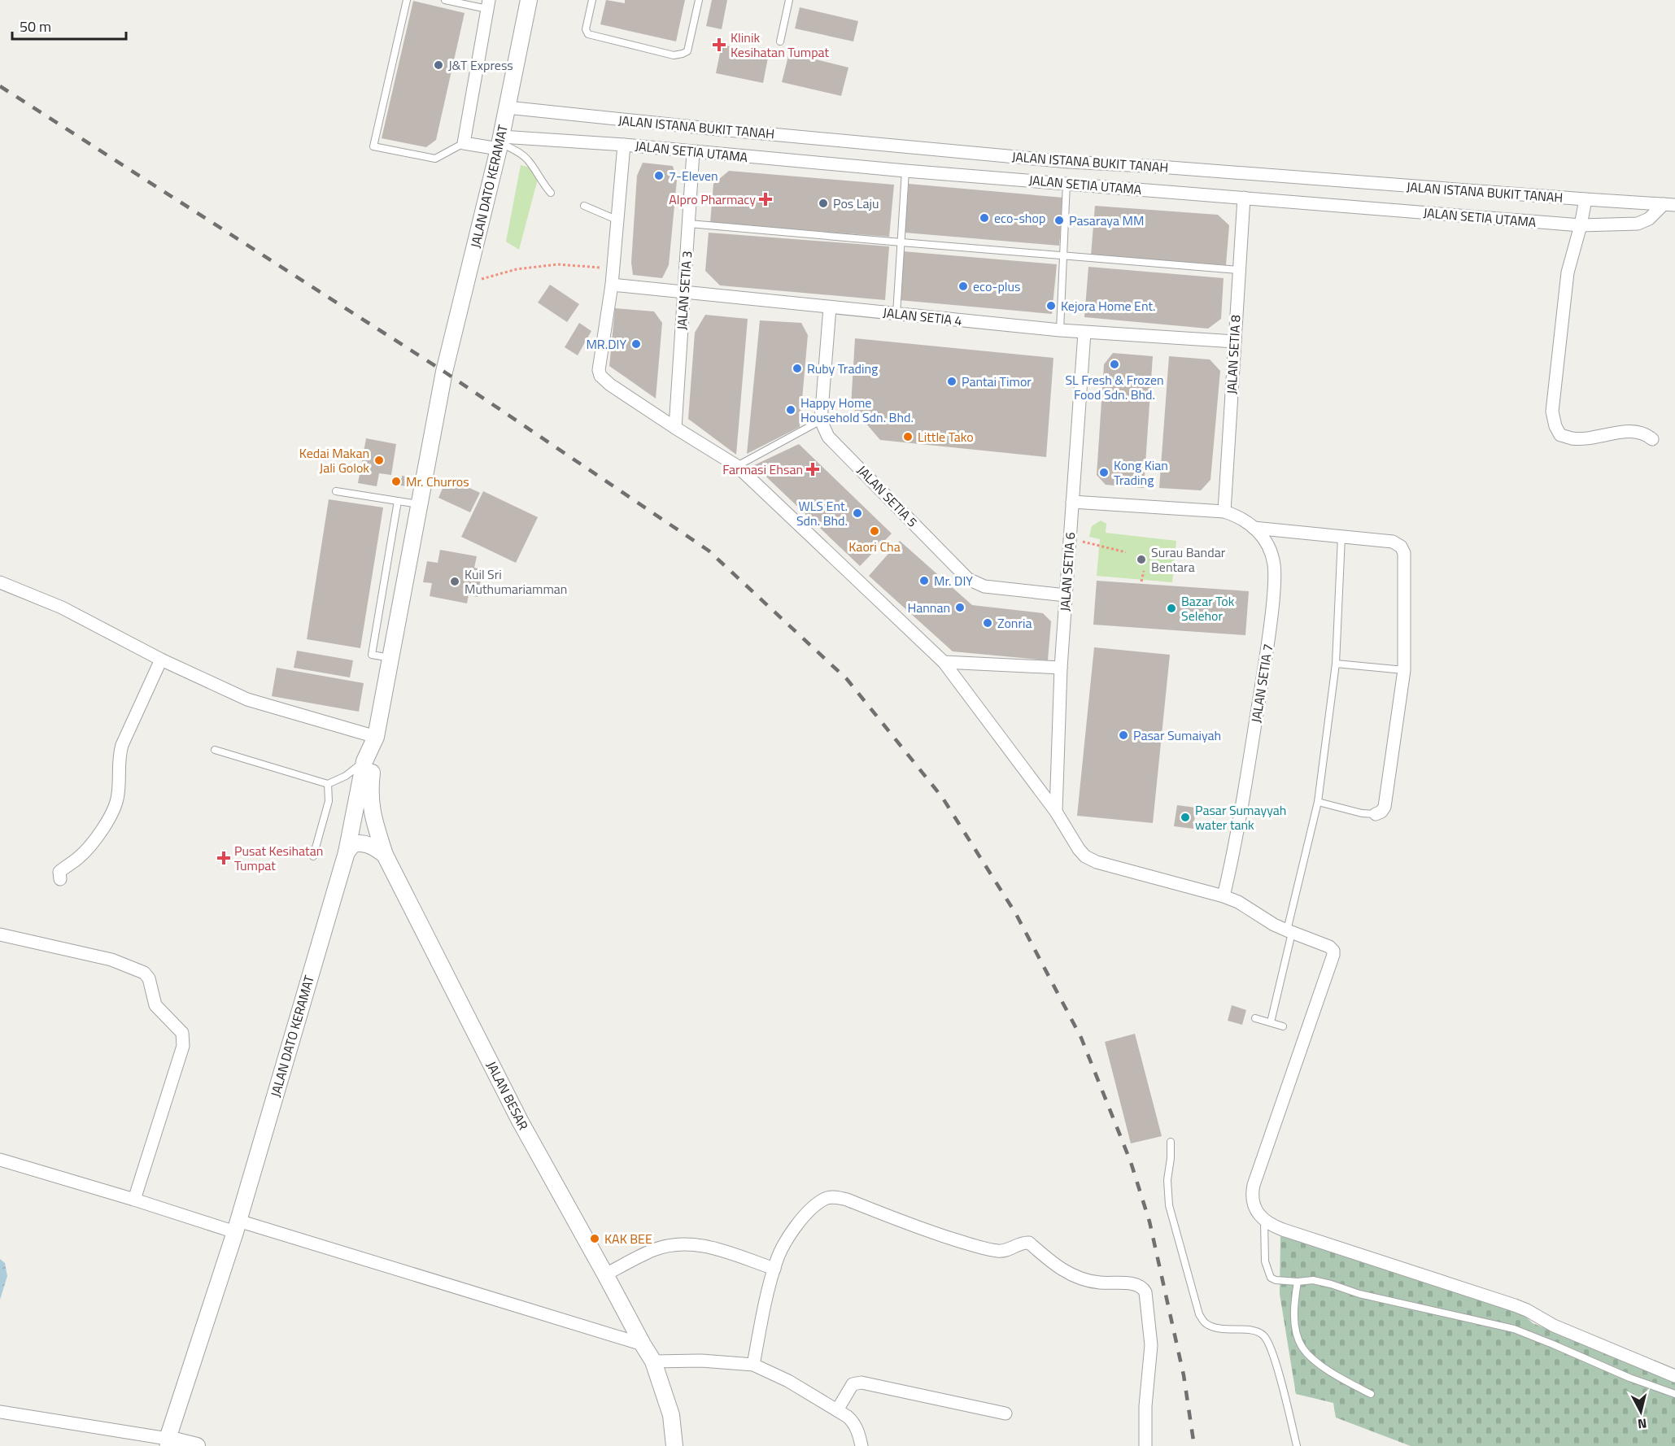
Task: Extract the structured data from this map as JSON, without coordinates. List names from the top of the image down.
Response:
{
  "streets": {
    "street": [
      "JALAN ISTANA BUKIT TANAH",
      "JALAN SETIA UTAMA",
      "JALAN DATO KERAMAT",
      "JALAN SETIA 3",
      "JALAN SETIA 4",
      "JALAN SETIA 8",
      "JALAN SETIA 5",
      "JALAN SETIA 6",
      "JALAN SETIA 7",
      "JALAN BESAR"
    ]
  },
  "crossings": [
    ["JALAN ISTANA BUKIT TANAH", "JALAN SETIA UTAMA"],
    ["JALAN ISTANA BUKIT TANAH", "JALAN DATO KERAMAT"],
    ["JALAN SETIA UTAMA", "JALAN DATO KERAMAT"],
    ["JALAN SETIA UTAMA", "JALAN SETIA 3"],
    ["JALAN SETIA UTAMA", "JALAN SETIA 8"],
    ["JALAN DATO KERAMAT", "JALAN BESAR"],
    ["JALAN SETIA 3", "JALAN SETIA 4"],
    ["JALAN SETIA 4", "JALAN SETIA 8"],
    ["JALAN SETIA 4", "JALAN SETIA 6"],
    ["JALAN SETIA 8", "JALAN SETIA 7"],
    ["JALAN SETIA 5", "JALAN SETIA 6"],
    ["JALAN SETIA 6", "JALAN SETIA 7"]
  ],
  "places": {
    "health": [
      "Klinik Kesihatan Tumpat",
      "Alpro Pharmacy",
      "Farmasi Ehsan",
      "Pusat Kesihatan Tumpat"
    ],
    "other": [
      "J&T Express",
      "7-Eleven",
      "Pos Laju",
      "eco-shop",
      "Pasaraya MM",
      "eco-plus",
      "Kejora Home Ent.",
      "MR.DIY",
      "SL Fresh & Frozen Food Sdn. Bhd.",
      "Ruby Trading",
      "Pantai Timor",
      "Happy Home Household Sdn. Bhd.",
      "Little Tako",
      "Kedai Makan Jali Golok",
      "Kong Kian Trading",
      "Mr. Churros",
      "WLS Ent. Sdn. Bhd.",
      "Kaori Cha",
      "Surau Bandar Bentara",
      "Mr. DIY",
      "Kuil Sri Muthumariamman",
      "Hannan",
      "Bazar Tok Selehor",
      "Zonria",
      "Pasar Sumaiyah",
      "Pasar Sumayyah water tank",
      "KAK BEE"
    ]
  },
  "scale_bar": "50 m",
  "north": "bottom"
}
